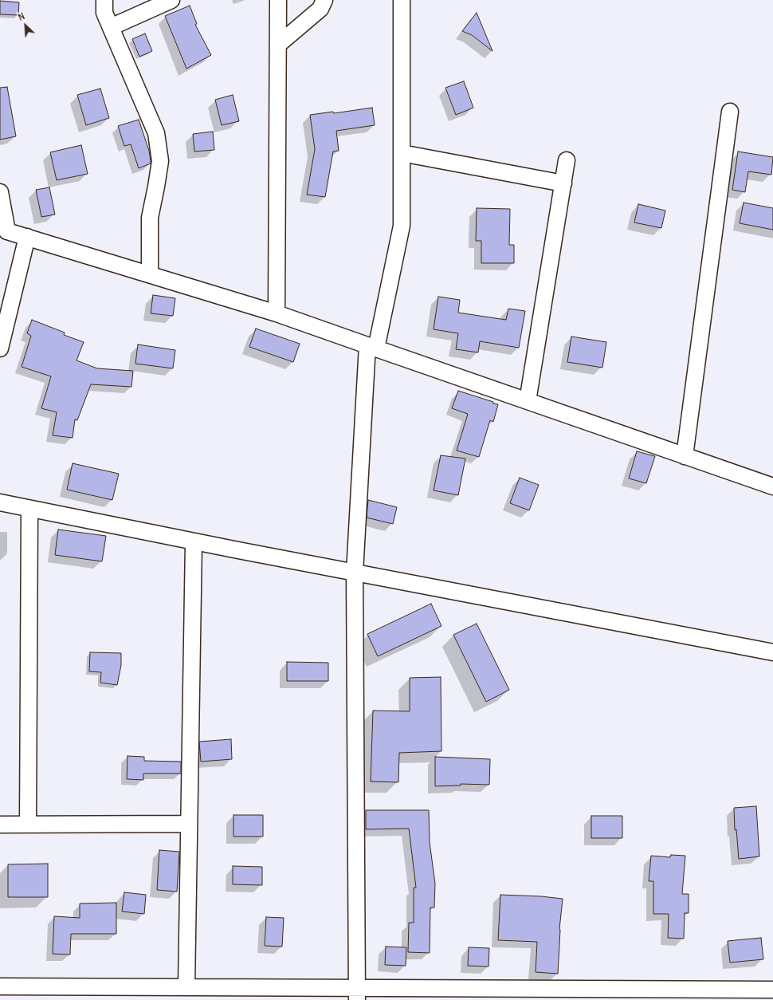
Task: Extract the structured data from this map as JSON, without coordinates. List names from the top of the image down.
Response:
{
  "north": "top left"
}
